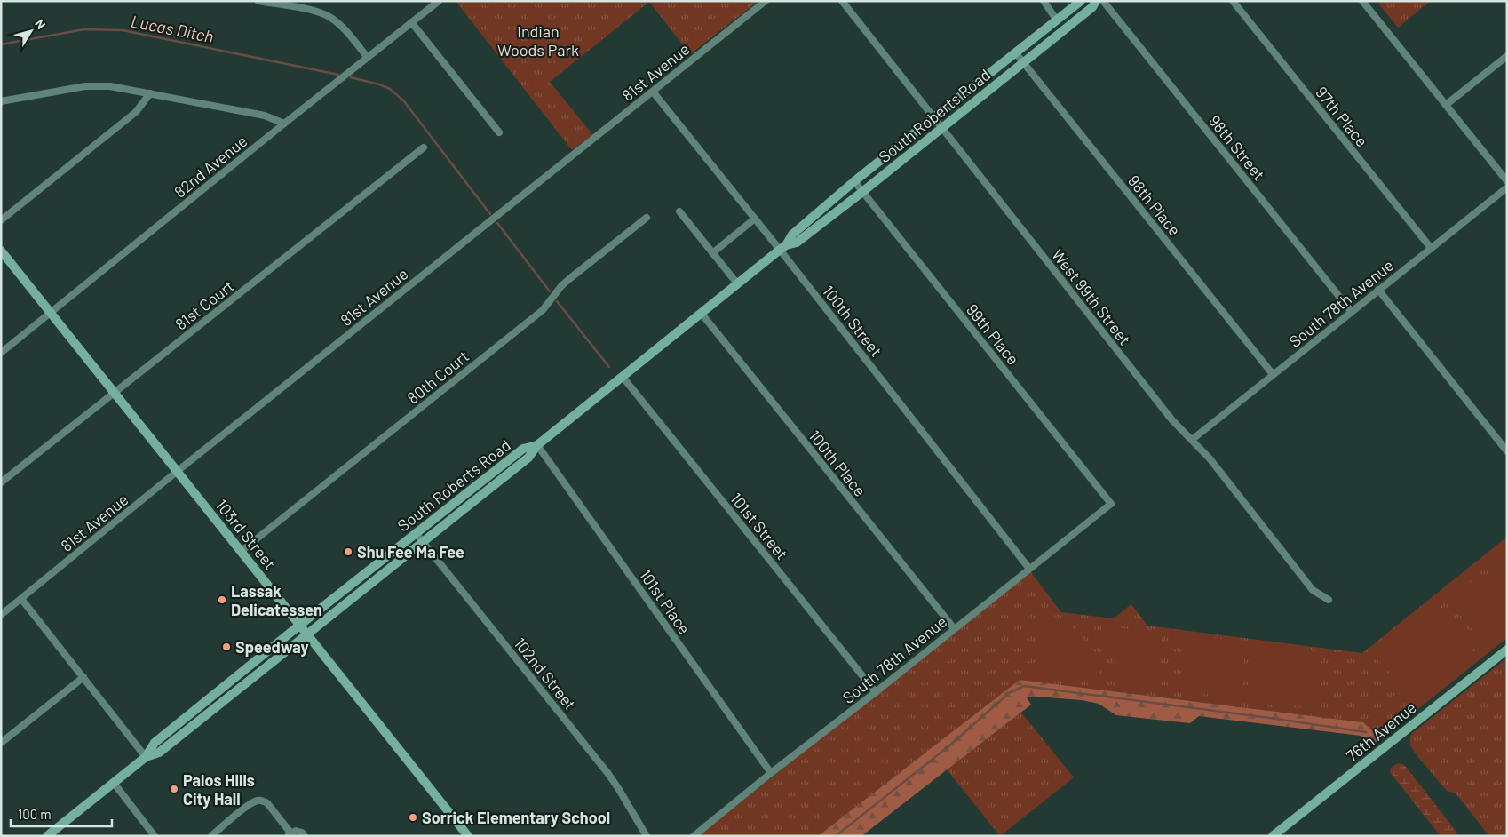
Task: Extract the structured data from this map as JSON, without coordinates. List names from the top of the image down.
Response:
{
  "streets": {
    "street": [
      "81st Avenue",
      "South Roberts Road",
      "97th Place",
      "98th Street",
      "82nd Avenue",
      "98th Place",
      "West 99th Street",
      "South 78th Avenue",
      "81st Court",
      "100th Street",
      "99th Place",
      "80th Court",
      "100th Place",
      "101st Street",
      "103rd Street",
      "101st Place",
      "102nd Street",
      "76th Avenue"
    ]
  },
  "crossings": [
    ["81st Avenue", "100th Street"],
    ["81st Avenue", "103rd Street"],
    ["South Roberts Road", "98th Place"],
    ["South Roberts Road", "West 99th Street"],
    ["South Roberts Road", "100th Street"],
    ["South Roberts Road", "99th Place"],
    ["South Roberts Road", "100th Place"],
    ["South Roberts Road", "101st Street"],
    ["South Roberts Road", "103rd Street"],
    ["South Roberts Road", "101st Place"],
    ["South Roberts Road", "102nd Street"],
    ["97th Place", "South 78th Avenue"],
    ["98th Street", "South 78th Avenue"],
    ["82nd Avenue", "103rd Street"],
    ["98th Place", "South 78th Avenue"],
    ["West 99th Street", "South 78th Avenue"],
    ["South 78th Avenue", "100th Street"],
    ["South 78th Avenue", "99th Place"],
    ["South 78th Avenue", "100th Place"],
    ["South 78th Avenue", "101st Street"],
    ["South 78th Avenue", "101st Place"],
    ["81st Court", "103rd Street"],
    ["80th Court", "103rd Street"]
  ],
  "water": ["Lucas Ditch"],
  "parks": ["Indian Woods Park"],
  "places": [
    "Shu Fee Ma Fee",
    "Lassak Delicatessen",
    "Speedway",
    "Palos Hills City Hall",
    "Sorrick Elementary School"
  ],
  "scale_bar": "100 m",
  "north": "top right"
}
